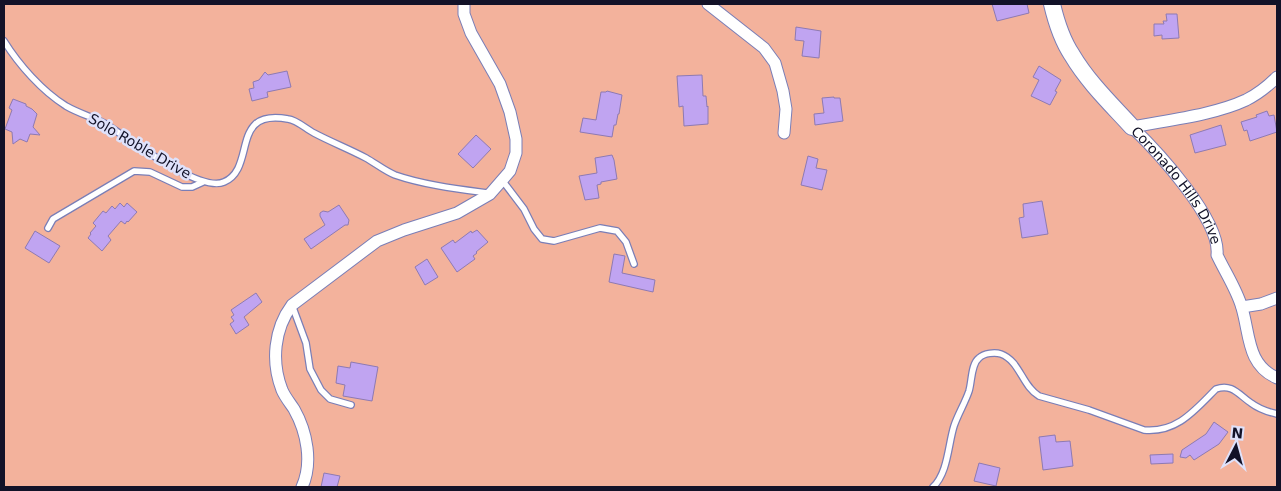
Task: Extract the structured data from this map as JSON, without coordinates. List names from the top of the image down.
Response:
{
  "streets": {
    "street": ["Coronado Hills Drive"],
    "lane": ["Solo Roble Drive"]
  },
  "north": "top"
}
